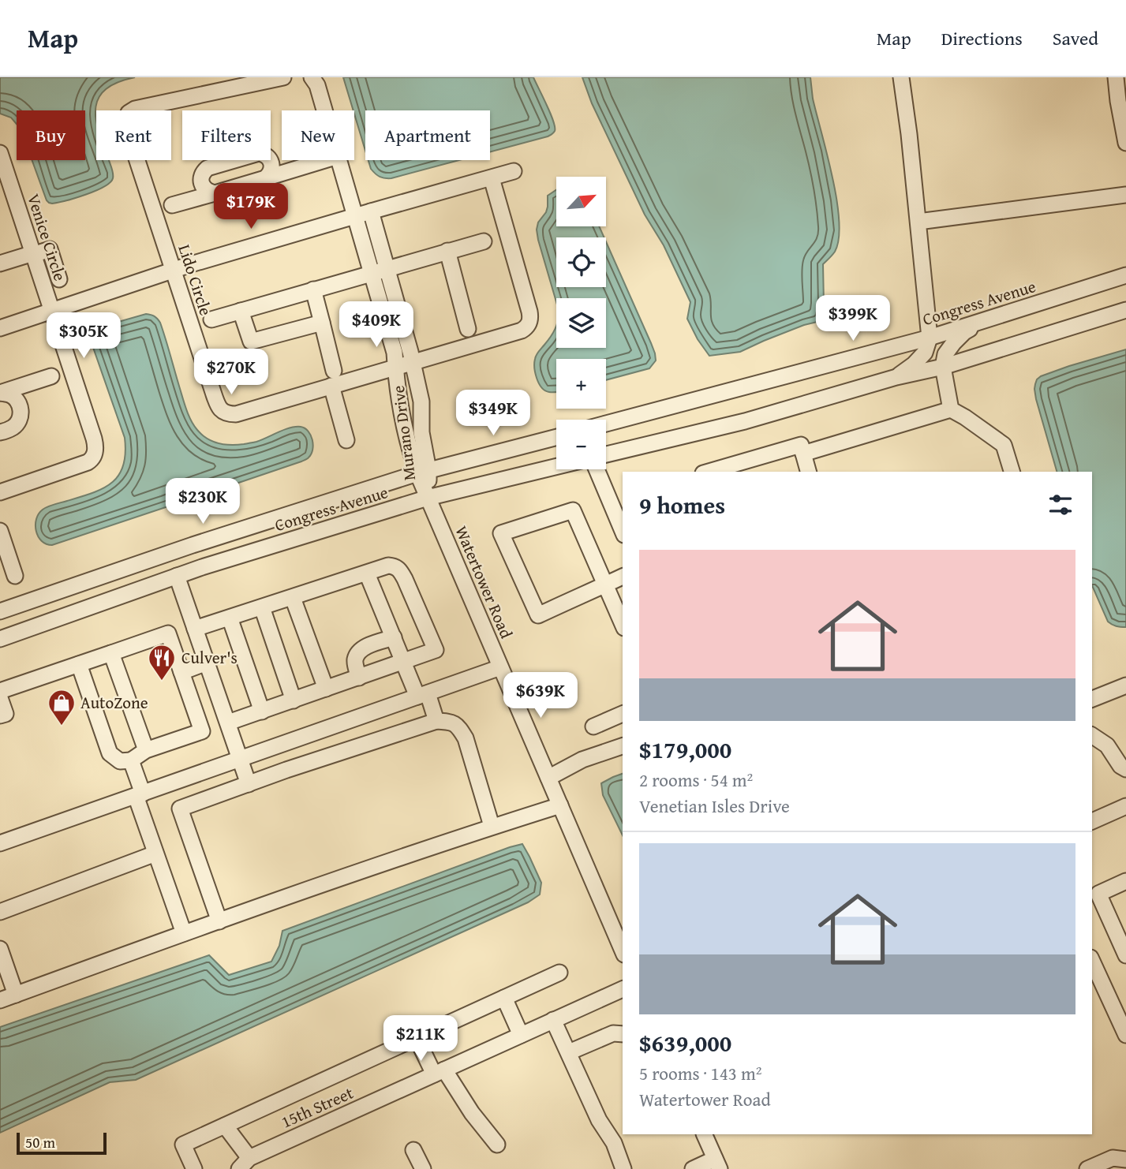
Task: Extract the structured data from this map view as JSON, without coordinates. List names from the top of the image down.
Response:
{
  "streets": {
    "street": [
      "Venice Circle",
      "Lido Circle",
      "Congress Avenue",
      "Murano Drive",
      "Watertower Road",
      "15th Street"
    ]
  },
  "crossings": [
    ["Lido Circle", "Murano Drive"],
    ["Congress Avenue", "Murano Drive"],
    ["Congress Avenue", "Watertower Road"],
    ["Murano Drive", "Watertower Road"]
  ],
  "places": {
    "restaurant": ["Culver's"],
    "shop": ["AutoZone"]
  },
  "scale_bar": "50 m",
  "north": "top right",
  "page": {
    "header": "Map",
    "nav": ["Map", "Directions", "Saved"],
    "chip": [
      "Buy",
      "Rent",
      "Filters",
      "New",
      "Apartment"
    ],
    "map_buttons": ["+", "−"],
    "price": [
      "$179K",
      "$399K",
      "$409K",
      "$305K",
      "$270K",
      "$349K",
      "$230K",
      "$639K",
      "$211K"
    ],
    "heading": "9 homes",
    "list": [
      {
        "name": "$179,000",
        "note": "2 rooms · 54 m² · Venetian Isles Drive"
      },
      {
        "name": "$639,000",
        "note": "5 rooms · 143 m² · Watertower Road"
      }
    ],
    "scale": "50 m"
  }
}
